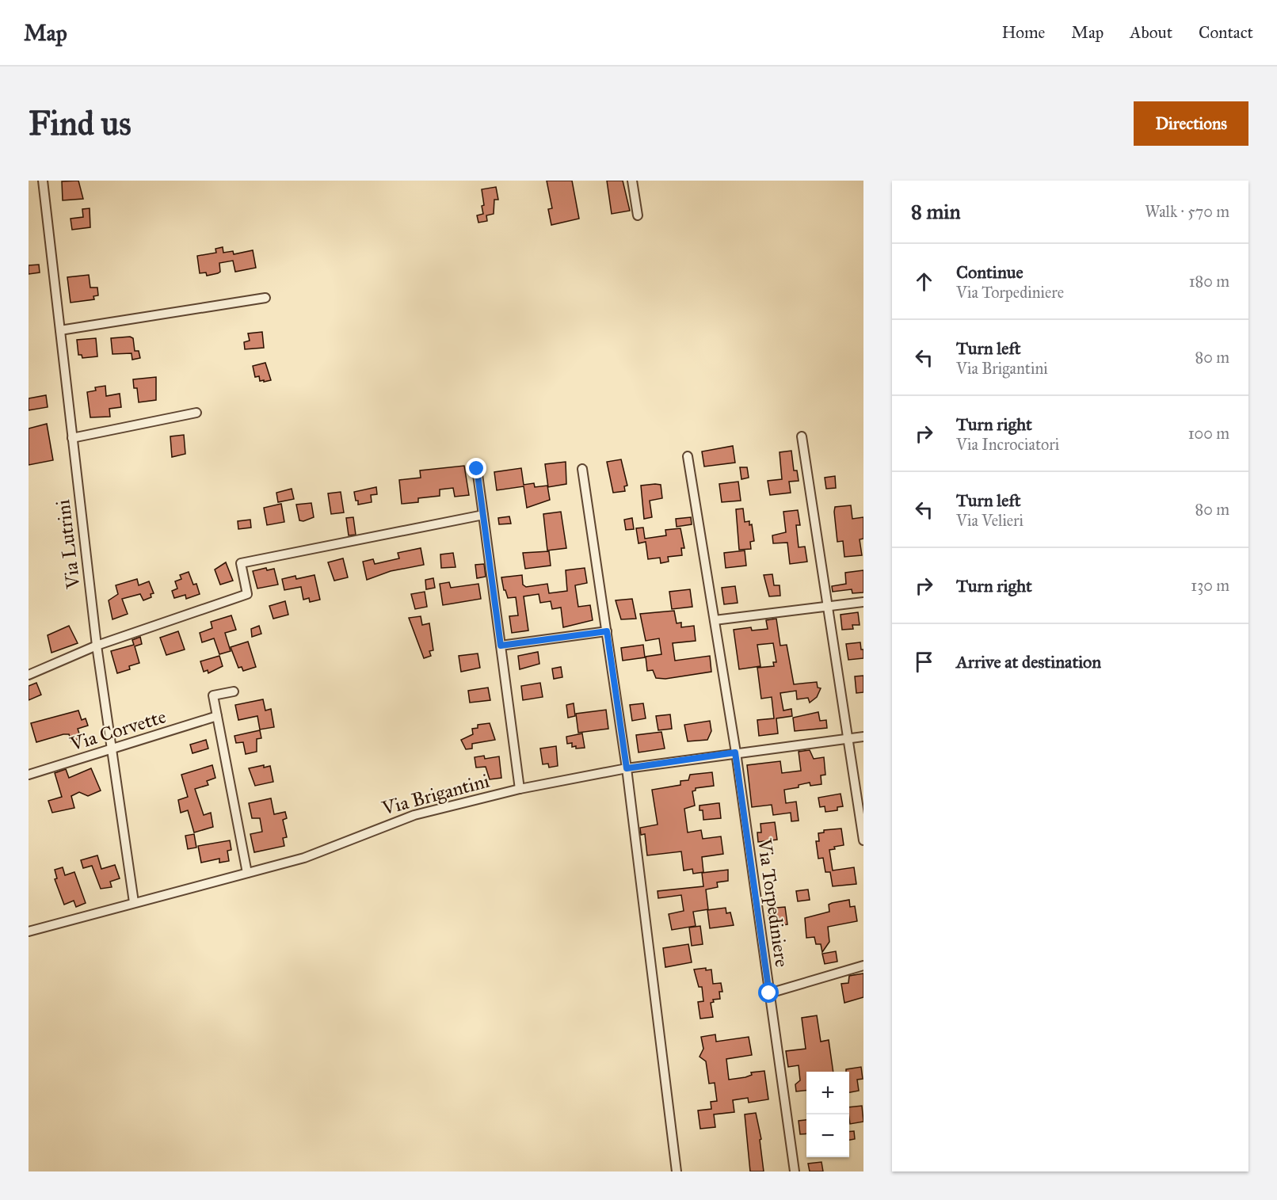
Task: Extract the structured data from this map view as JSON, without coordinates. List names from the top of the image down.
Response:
{
  "streets": {
    "street": [
      "Via Lutrini",
      "Via Corvette",
      "Via Brigantini",
      "Via Torpediniere"
    ]
  },
  "crossings": [
    ["Via Lutrini", "Via Corvette"],
    ["Via Lutrini", "Via Brigantini"],
    ["Via Brigantini", "Via Torpediniere"]
  ],
  "page": {
    "header": "Map",
    "nav": [
      "Home",
      "Map",
      "About",
      "Contact"
    ],
    "buttons": "Directions",
    "title": "Find us",
    "heading": ["8 min", "Walk · 570 m"],
    "list": [
      ["Continue", "Via Torpediniere", "180 m"],
      ["Turn left", "Via Brigantini", "80 m"],
      ["Turn right", "Via Incrociatori", "100 m"],
      ["Turn left", "Via Velieri", "80 m"],
      ["Turn right", "130 m"],
      "Arrive at destination"
    ],
    "map_buttons": ["+", "−"]
  }
}
